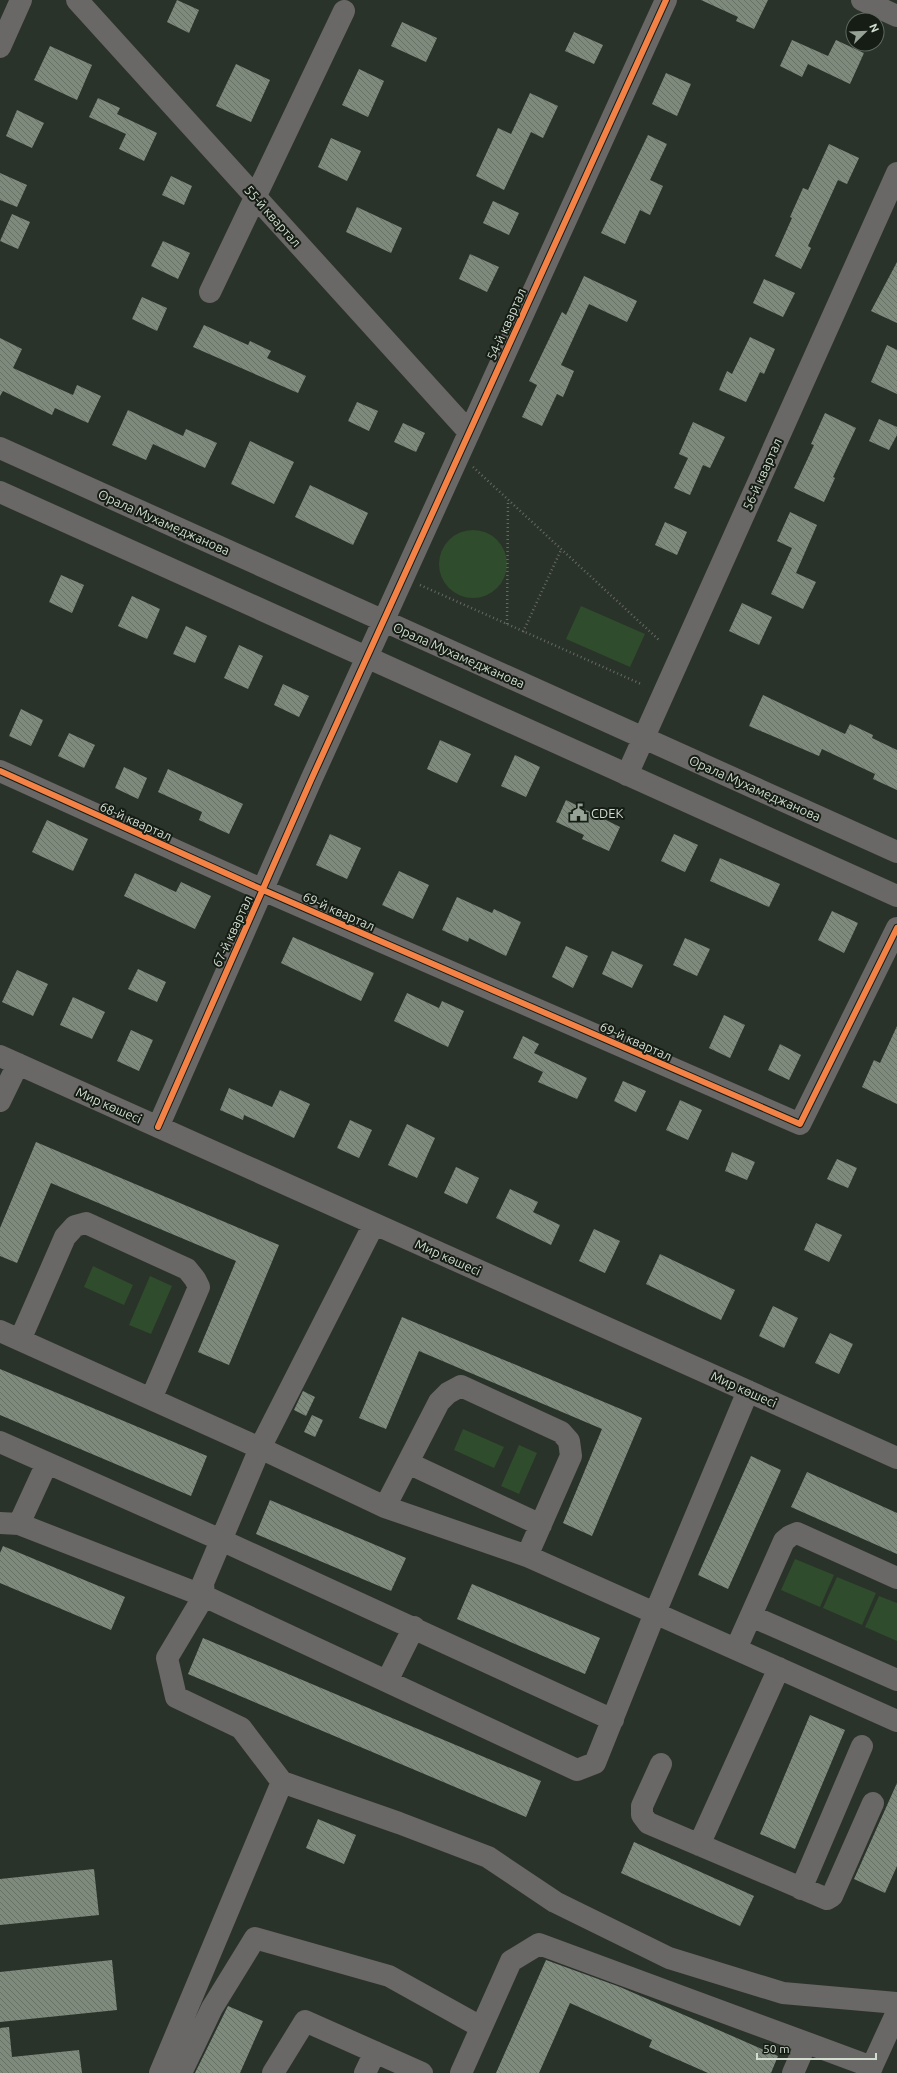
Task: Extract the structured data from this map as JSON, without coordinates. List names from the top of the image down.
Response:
{
  "streets": {
    "street": [
      "55-й квартал",
      "54-й квартал",
      "56-й квартал",
      "Орала Мухамеджанова",
      "68-й квартал",
      "69-й квартал",
      "67-й квартал",
      "Мир көшесі"
    ]
  },
  "crossings": [
    ["55-й квартал", "54-й квартал"],
    ["54-й квартал", "Орала Мухамеджанова"],
    ["54-й квартал", "67-й квартал"],
    ["56-й квартал", "Орала Мухамеджанова"],
    ["68-й квартал", "69-й квартал"],
    ["68-й квартал", "67-й квартал"],
    ["69-й квартал", "67-й квартал"],
    ["67-й квартал", "Мир көшесі"]
  ],
  "places": {
    "public building": ["CDEK"]
  },
  "scale_bar": "50 m",
  "north": "top right"
}
